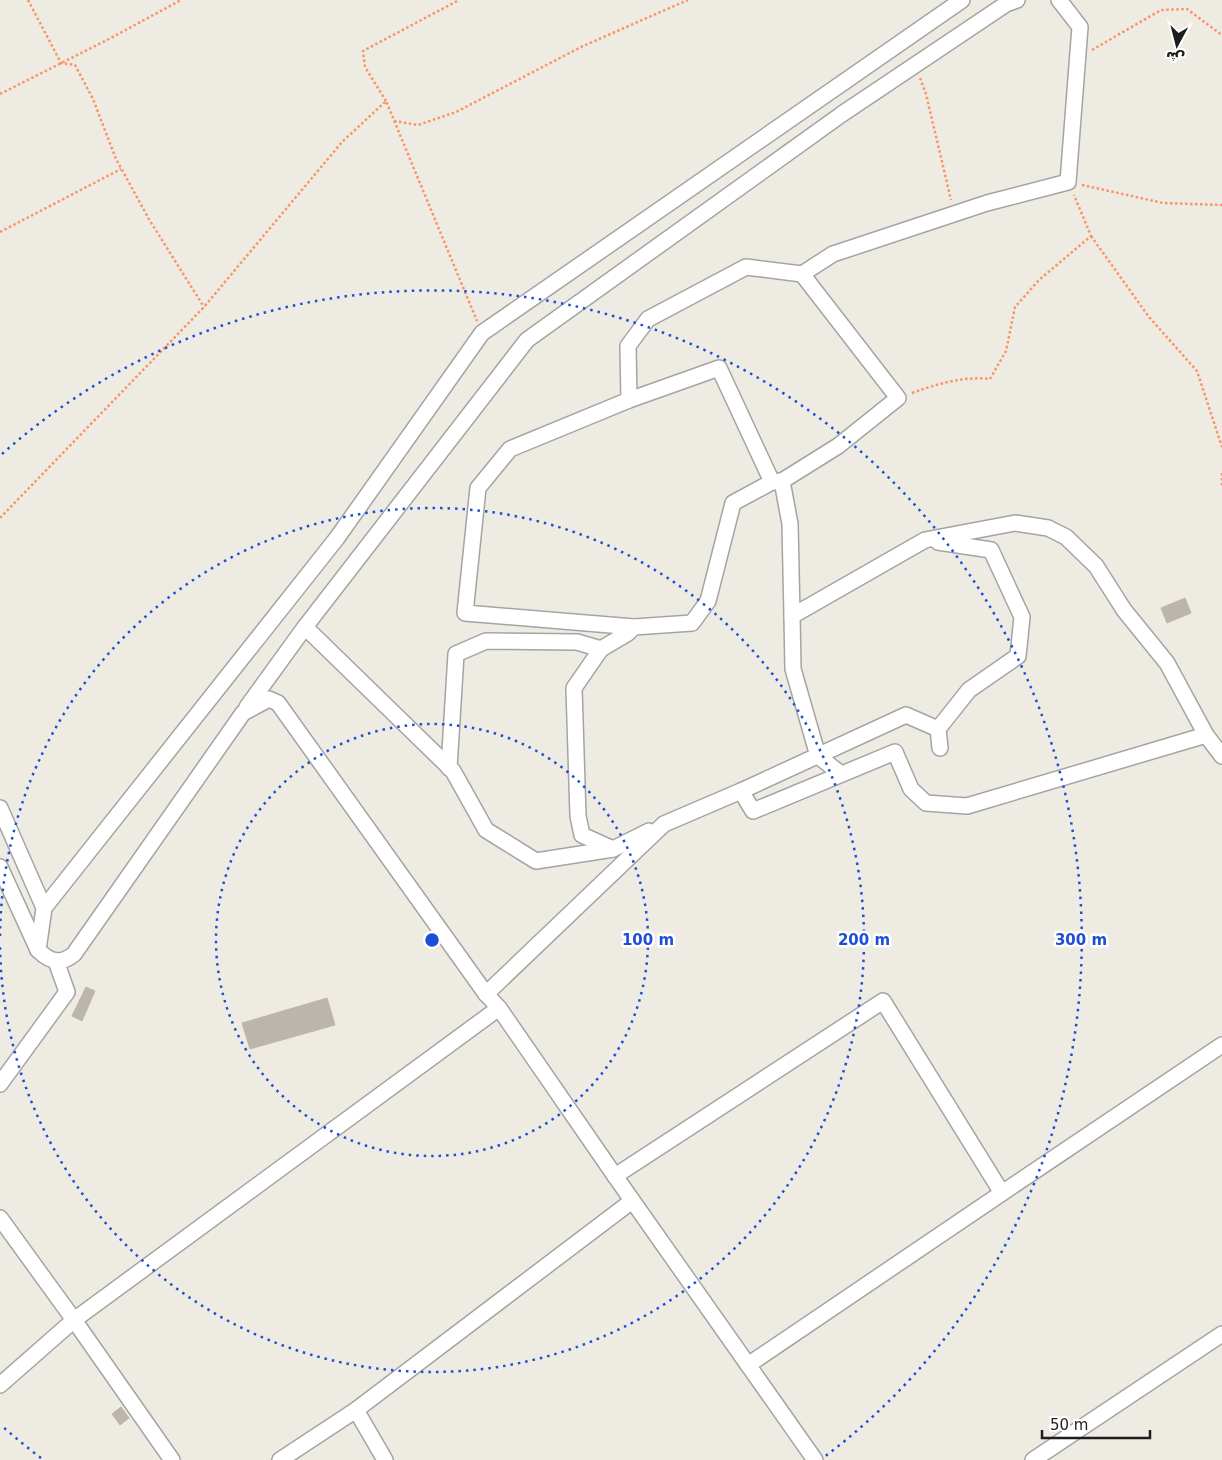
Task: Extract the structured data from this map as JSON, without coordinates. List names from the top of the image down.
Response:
{
  "scale_bar": "50 m",
  "north": "bottom",
  "rings": ["100 m", "200 m", "300 m"]
}
